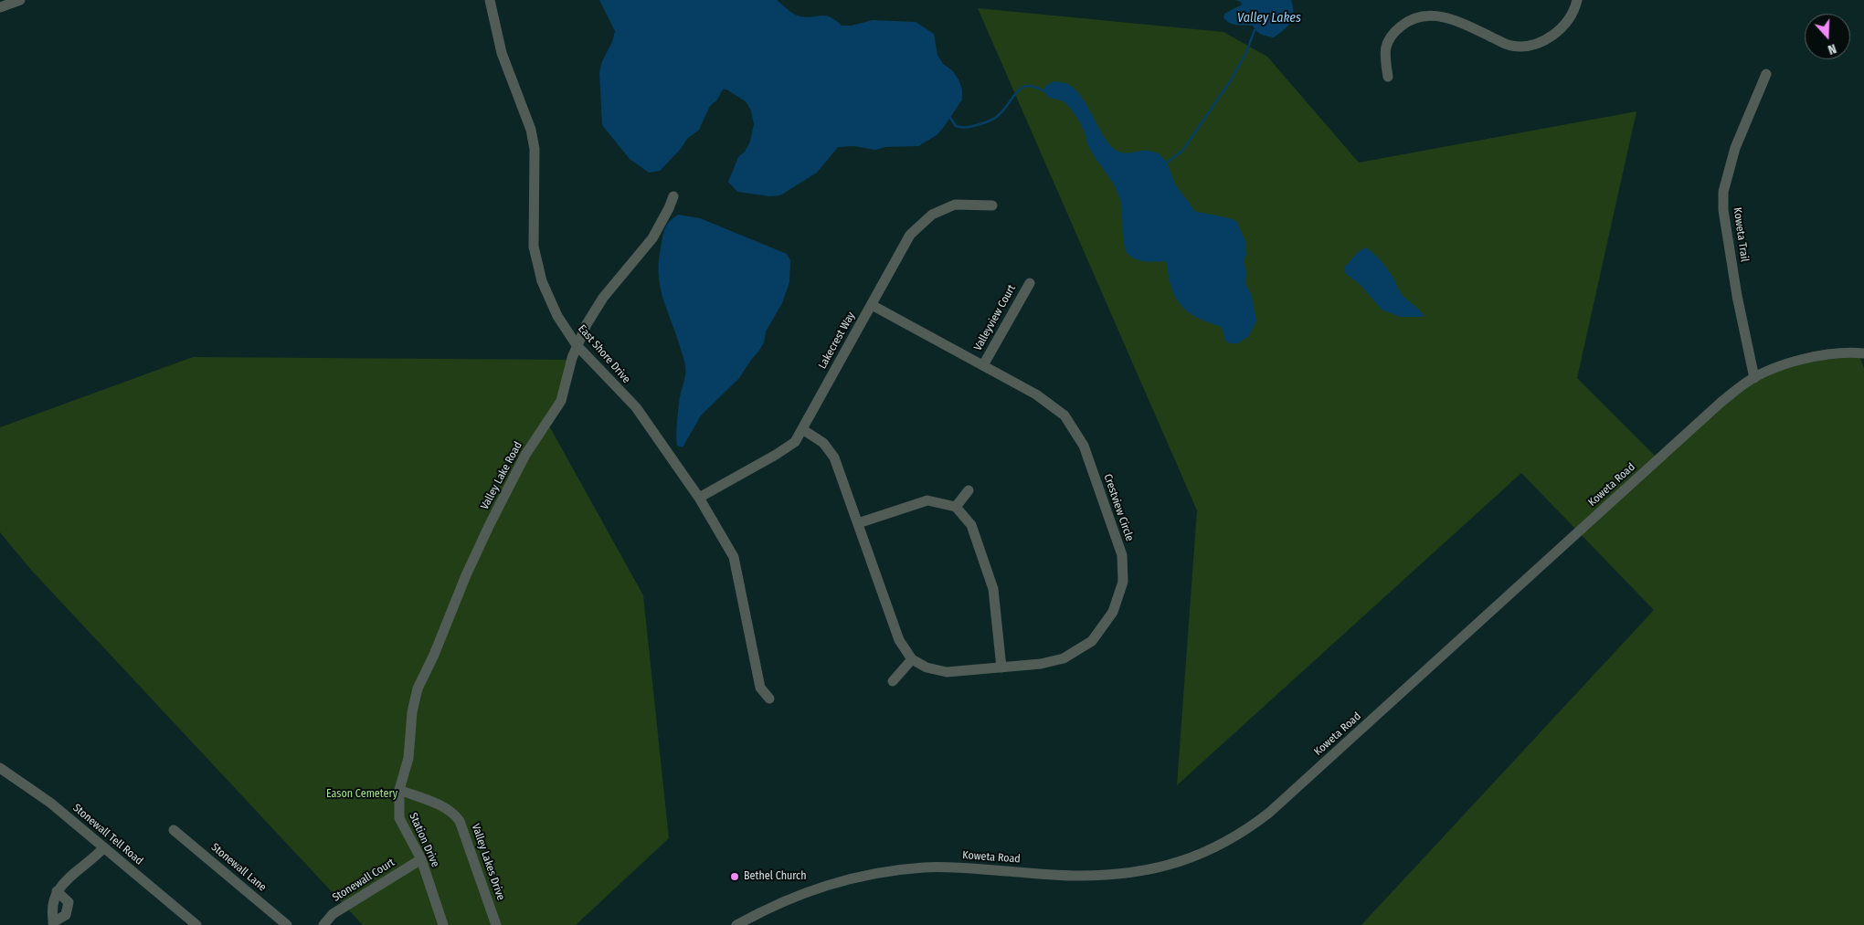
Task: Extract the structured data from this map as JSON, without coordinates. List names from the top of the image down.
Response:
{
  "streets": {
    "street": [
      "Koweta Trail",
      "Valleyview Court",
      "Lakecrest Way",
      "East Shore Drive",
      "Valley Lake Road",
      "Koweta Road",
      "Crestview Circle",
      "Stonewall Tell Road",
      "Station Drive",
      "Valley Lakes Drive",
      "Stonewall Lane",
      "Stonewall Court"
    ]
  },
  "crossings": [
    ["Koweta Trail", "Koweta Road"],
    ["Valleyview Court", "Crestview Circle"],
    ["Lakecrest Way", "East Shore Drive"],
    ["Lakecrest Way", "Crestview Circle"],
    ["East Shore Drive", "Valley Lake Road"],
    ["Valley Lake Road", "Station Drive"],
    ["Valley Lake Road", "Valley Lakes Drive"],
    ["Station Drive", "Valley Lakes Drive"],
    ["Station Drive", "Stonewall Court"]
  ],
  "water": ["Valley Lakes"],
  "parks": ["Eason Cemetery"],
  "places": ["Bethel Church"],
  "north": "bottom"
}
